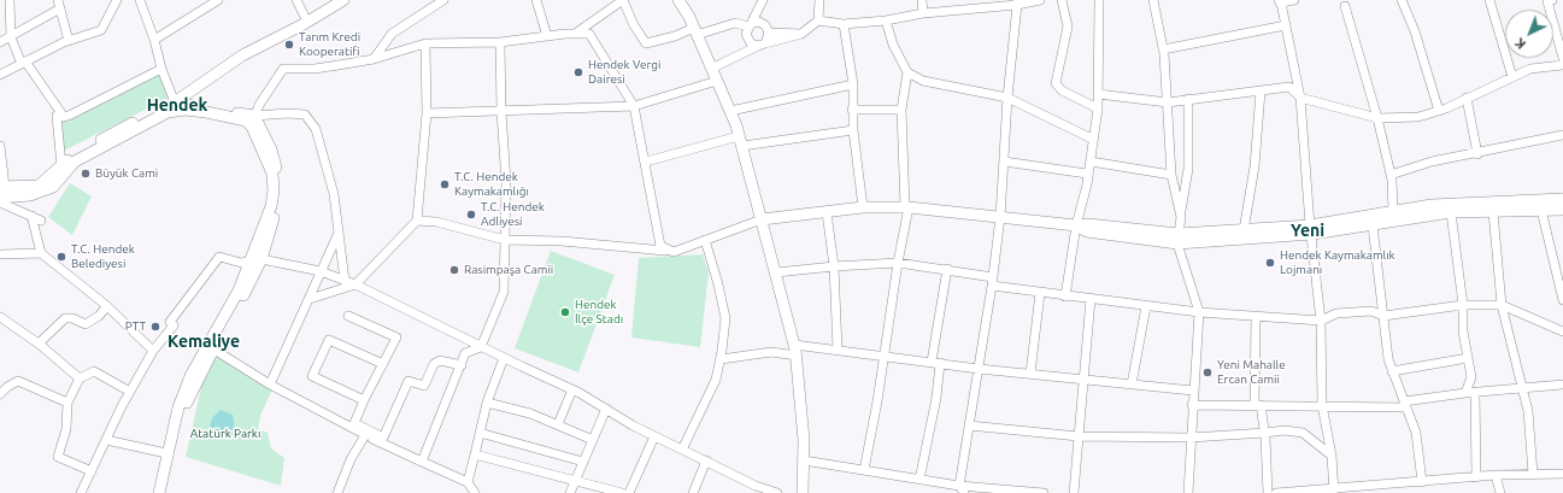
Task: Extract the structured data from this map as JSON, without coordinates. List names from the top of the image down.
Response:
{
  "districts": ["Hendek", "Yeni", "Kemaliye"],
  "parks": ["Atatürk Parkı"],
  "places": [
    "Tarım Kredi Kooperatifi",
    "Hendek Vergi Dairesi",
    "Büyük Cami",
    "T.C. Hendek Kaymakamlığı",
    "T.C. Hendek Adliyesi",
    "T.C. Hendek Belediyesi",
    "Hendek Kaymakamlık Lojmanı",
    "Rasimpaşa Camii",
    "Hendek İlçe Stadı",
    "PTT",
    "Yeni Mahalle Ercan Camii"
  ],
  "north": "bottom left"
}
